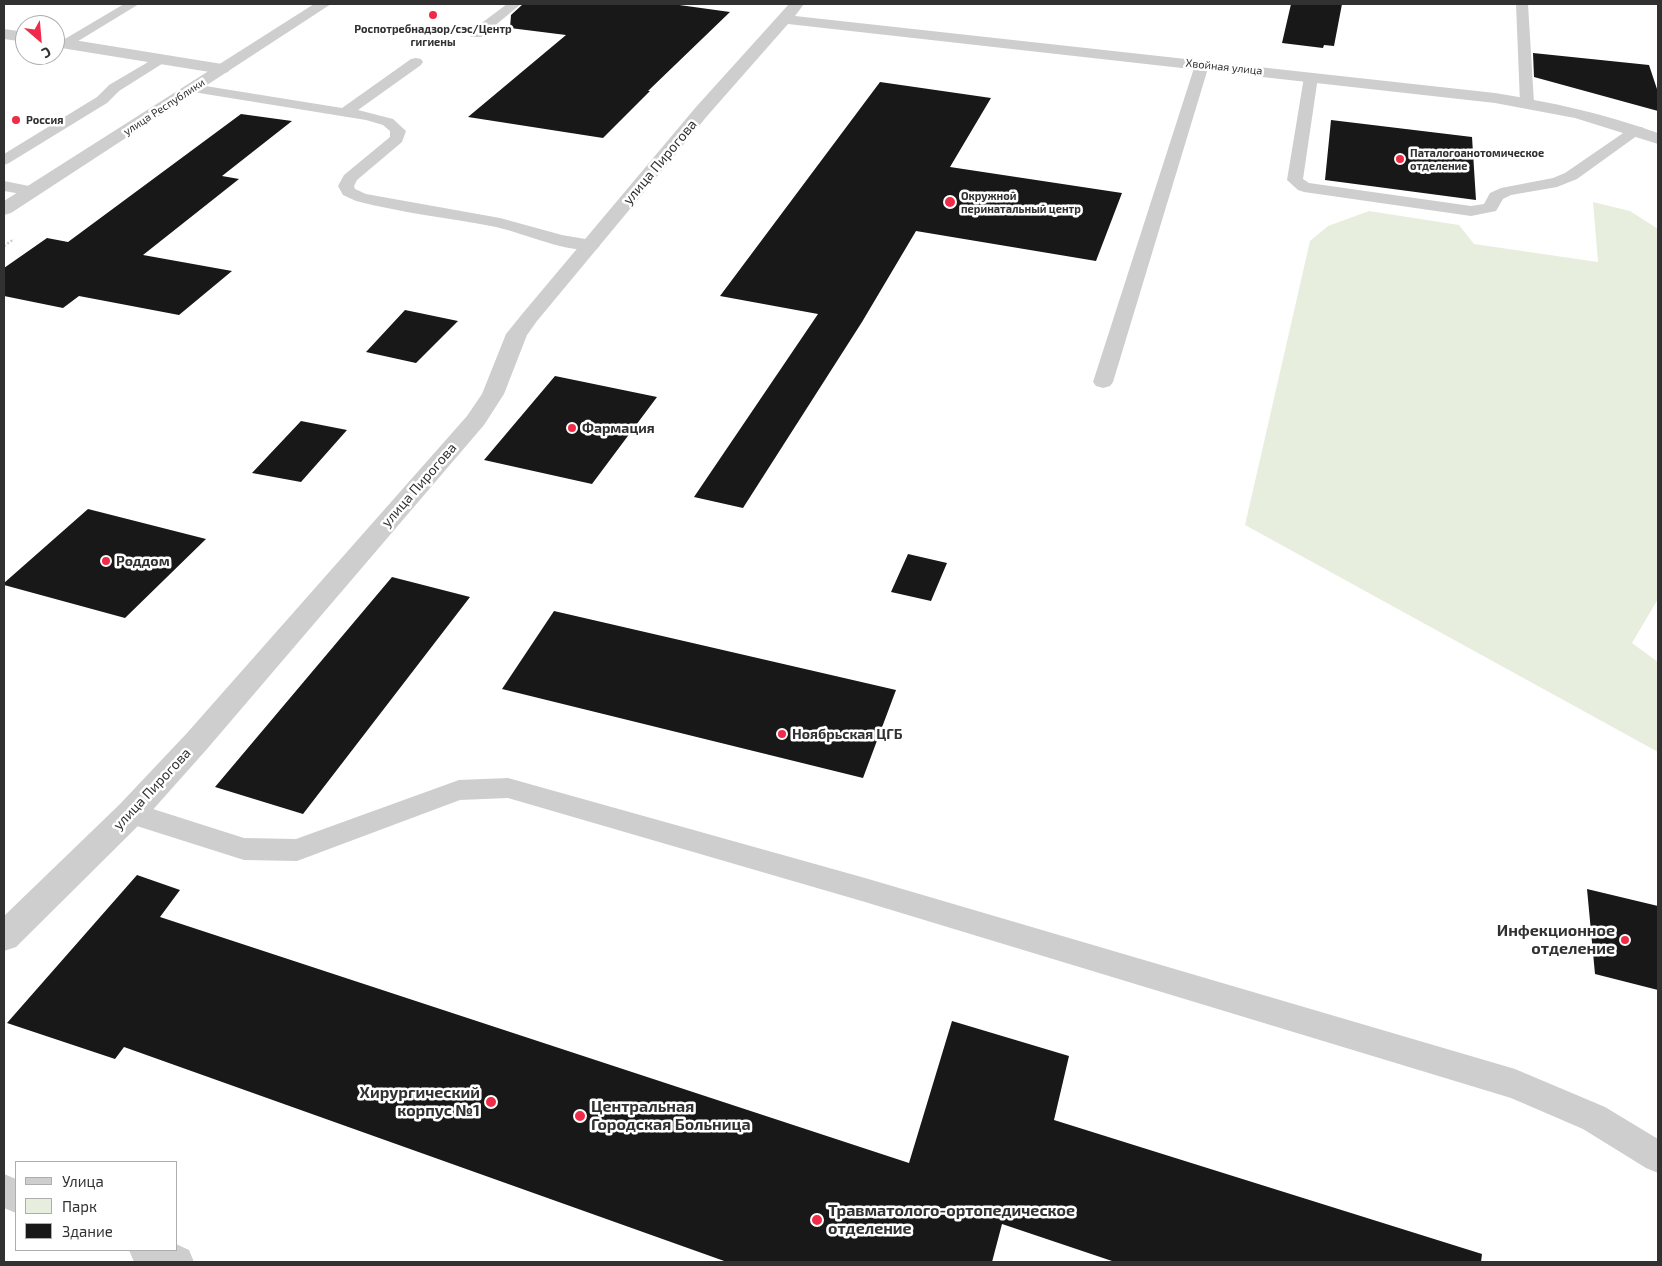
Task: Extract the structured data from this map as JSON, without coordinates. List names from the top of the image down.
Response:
{
  "streets": {
    "street": ["Хвойная улица", "улица Республики", "улица Пирогова"]
  },
  "crossings": [
    ["Хвойная улица", "улица Пирогова"]
  ],
  "places": [
    "Роспотребнадзор/сэс/Центр гигиены",
    "Россия",
    "Паталогоанотомическое отделение",
    "Окружной перинатальный центр",
    "Фармация",
    "Роддом",
    "Ноябрьская ЦГБ",
    "Инфекционное отделение",
    "Хирургический корпус №1",
    "Центральная Городская Больница",
    "Травматолого-ортопедическое отделение"
  ],
  "legend": ["Улица", "Парк", "Здание"],
  "north": "bottom right"
}
